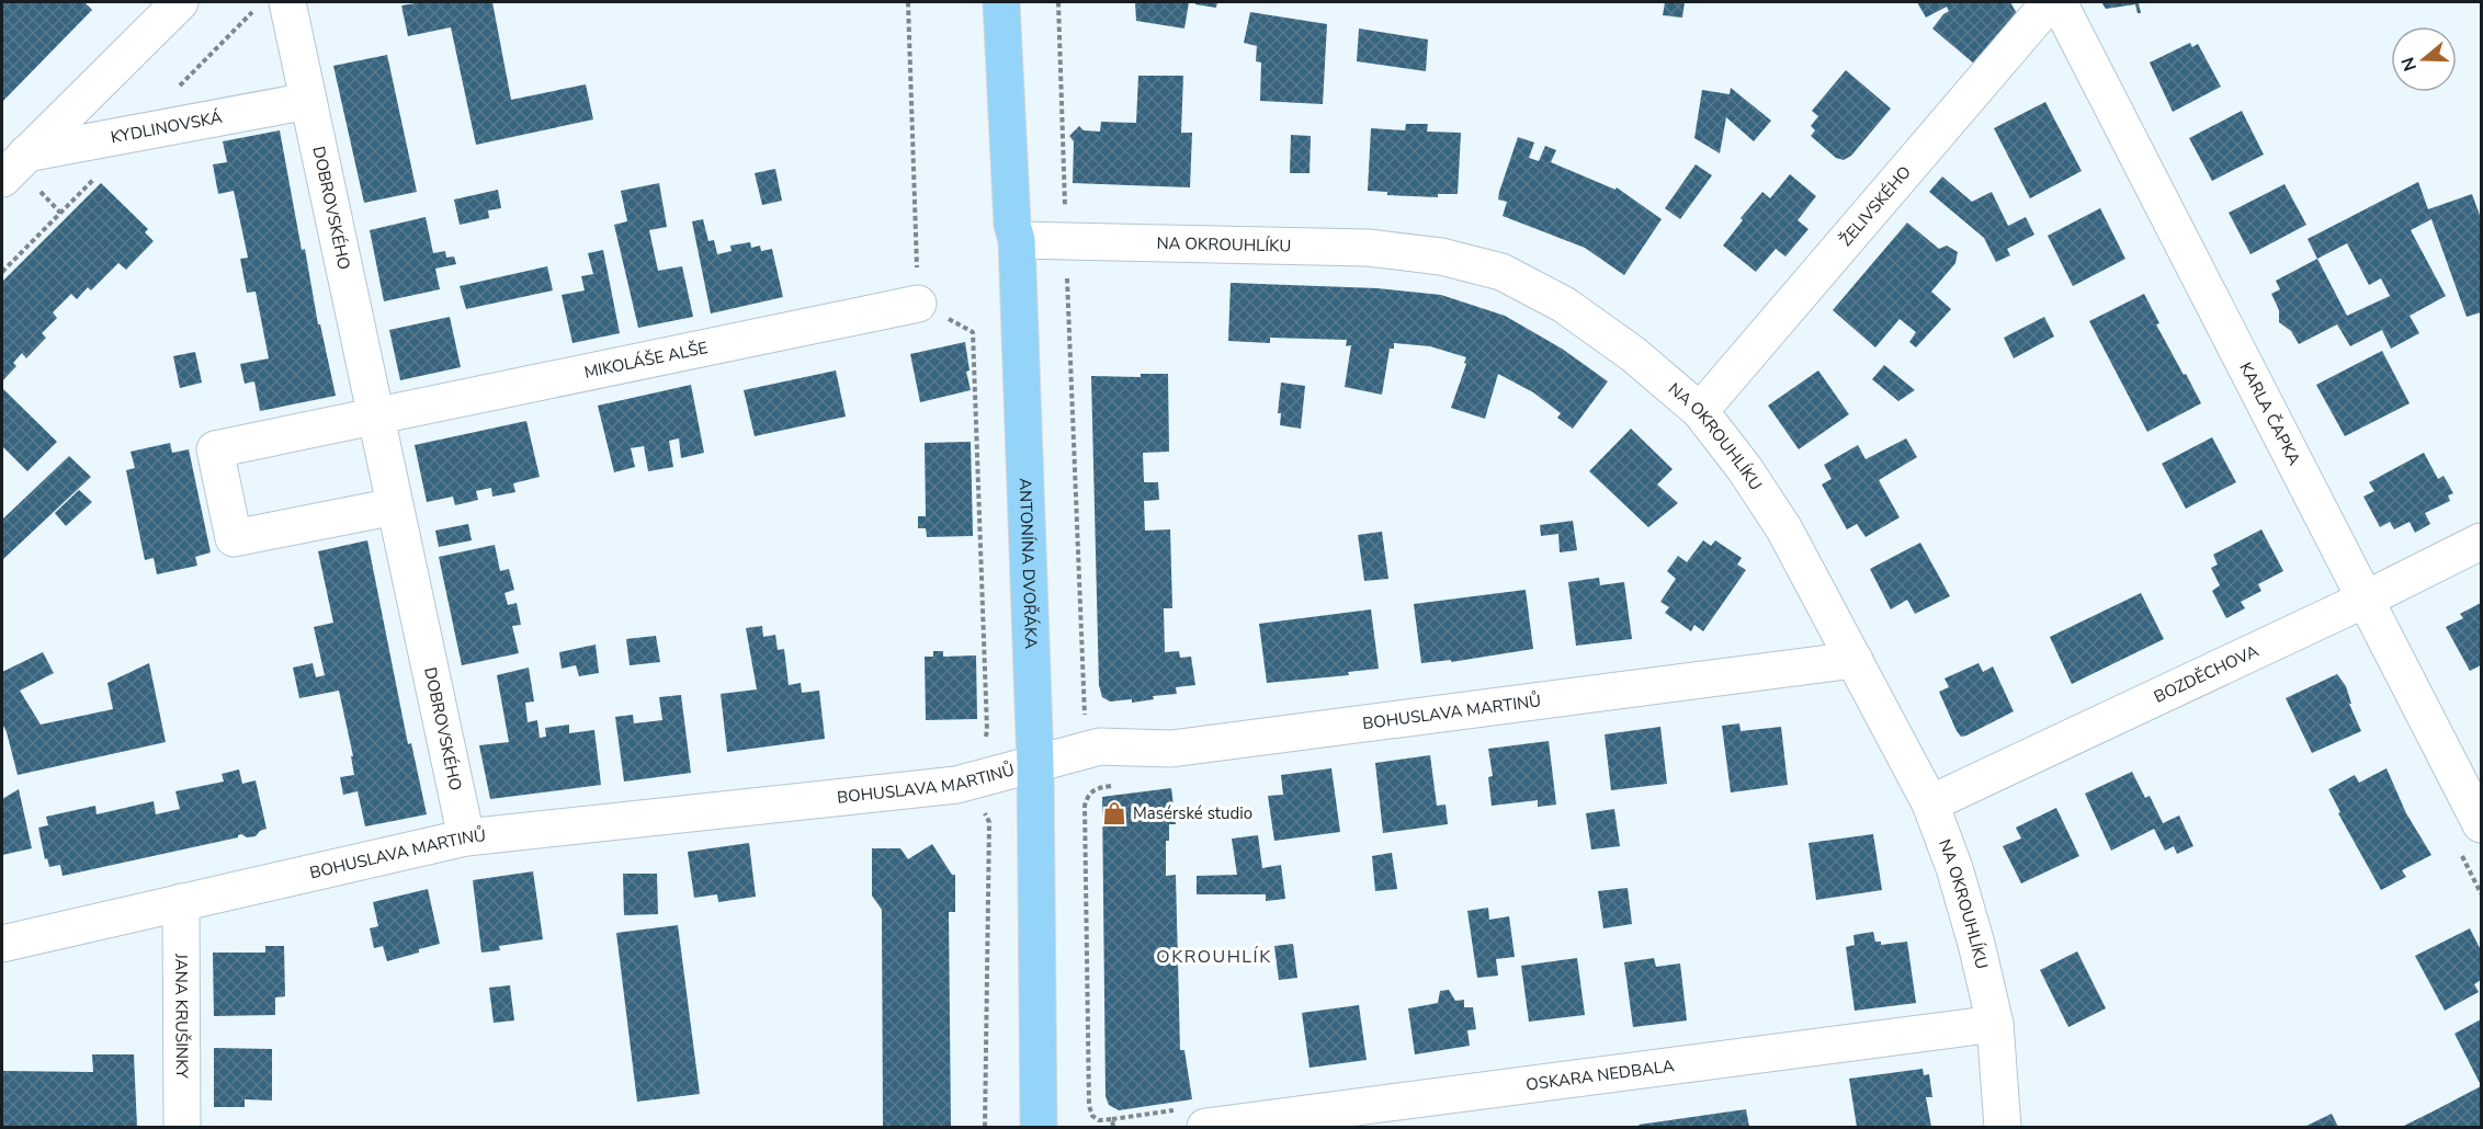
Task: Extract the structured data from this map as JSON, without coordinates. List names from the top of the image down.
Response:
{
  "streets": {
    "main road": ["ANTONÍNA DVOŘÁKA"],
    "street": [
      "KYDLINOVSKÁ",
      "ŽELIVSKÉHO",
      "DOBROVSKÉHO",
      "NA OKROUHLÍKU",
      "MIKOLÁŠE ALŠE",
      "KARLA ČAPKA",
      "BOZDĚCHOVA",
      "BOHUSLAVA MARTINŮ",
      "JANA KRUŠINKY",
      "OSKARA NEDBALA"
    ]
  },
  "crossings": [
    ["KYDLINOVSKÁ", "DOBROVSKÉHO"],
    ["ŽELIVSKÉHO", "NA OKROUHLÍKU"],
    ["DOBROVSKÉHO", "MIKOLÁŠE ALŠE"],
    ["DOBROVSKÉHO", "BOHUSLAVA MARTINŮ"],
    ["NA OKROUHLÍKU", "ANTONÍNA DVOŘÁKA"],
    ["NA OKROUHLÍKU", "BOZDĚCHOVA"],
    ["NA OKROUHLÍKU", "BOHUSLAVA MARTINŮ"],
    ["NA OKROUHLÍKU", "OSKARA NEDBALA"],
    ["KARLA ČAPKA", "BOZDĚCHOVA"],
    ["ANTONÍNA DVOŘÁKA", "BOHUSLAVA MARTINŮ"],
    ["BOHUSLAVA MARTINŮ", "JANA KRUŠINKY"]
  ],
  "districts": ["OKROUHLÍK"],
  "places": {
    "shop": ["Masérské studio"]
  },
  "north": "left"
}
